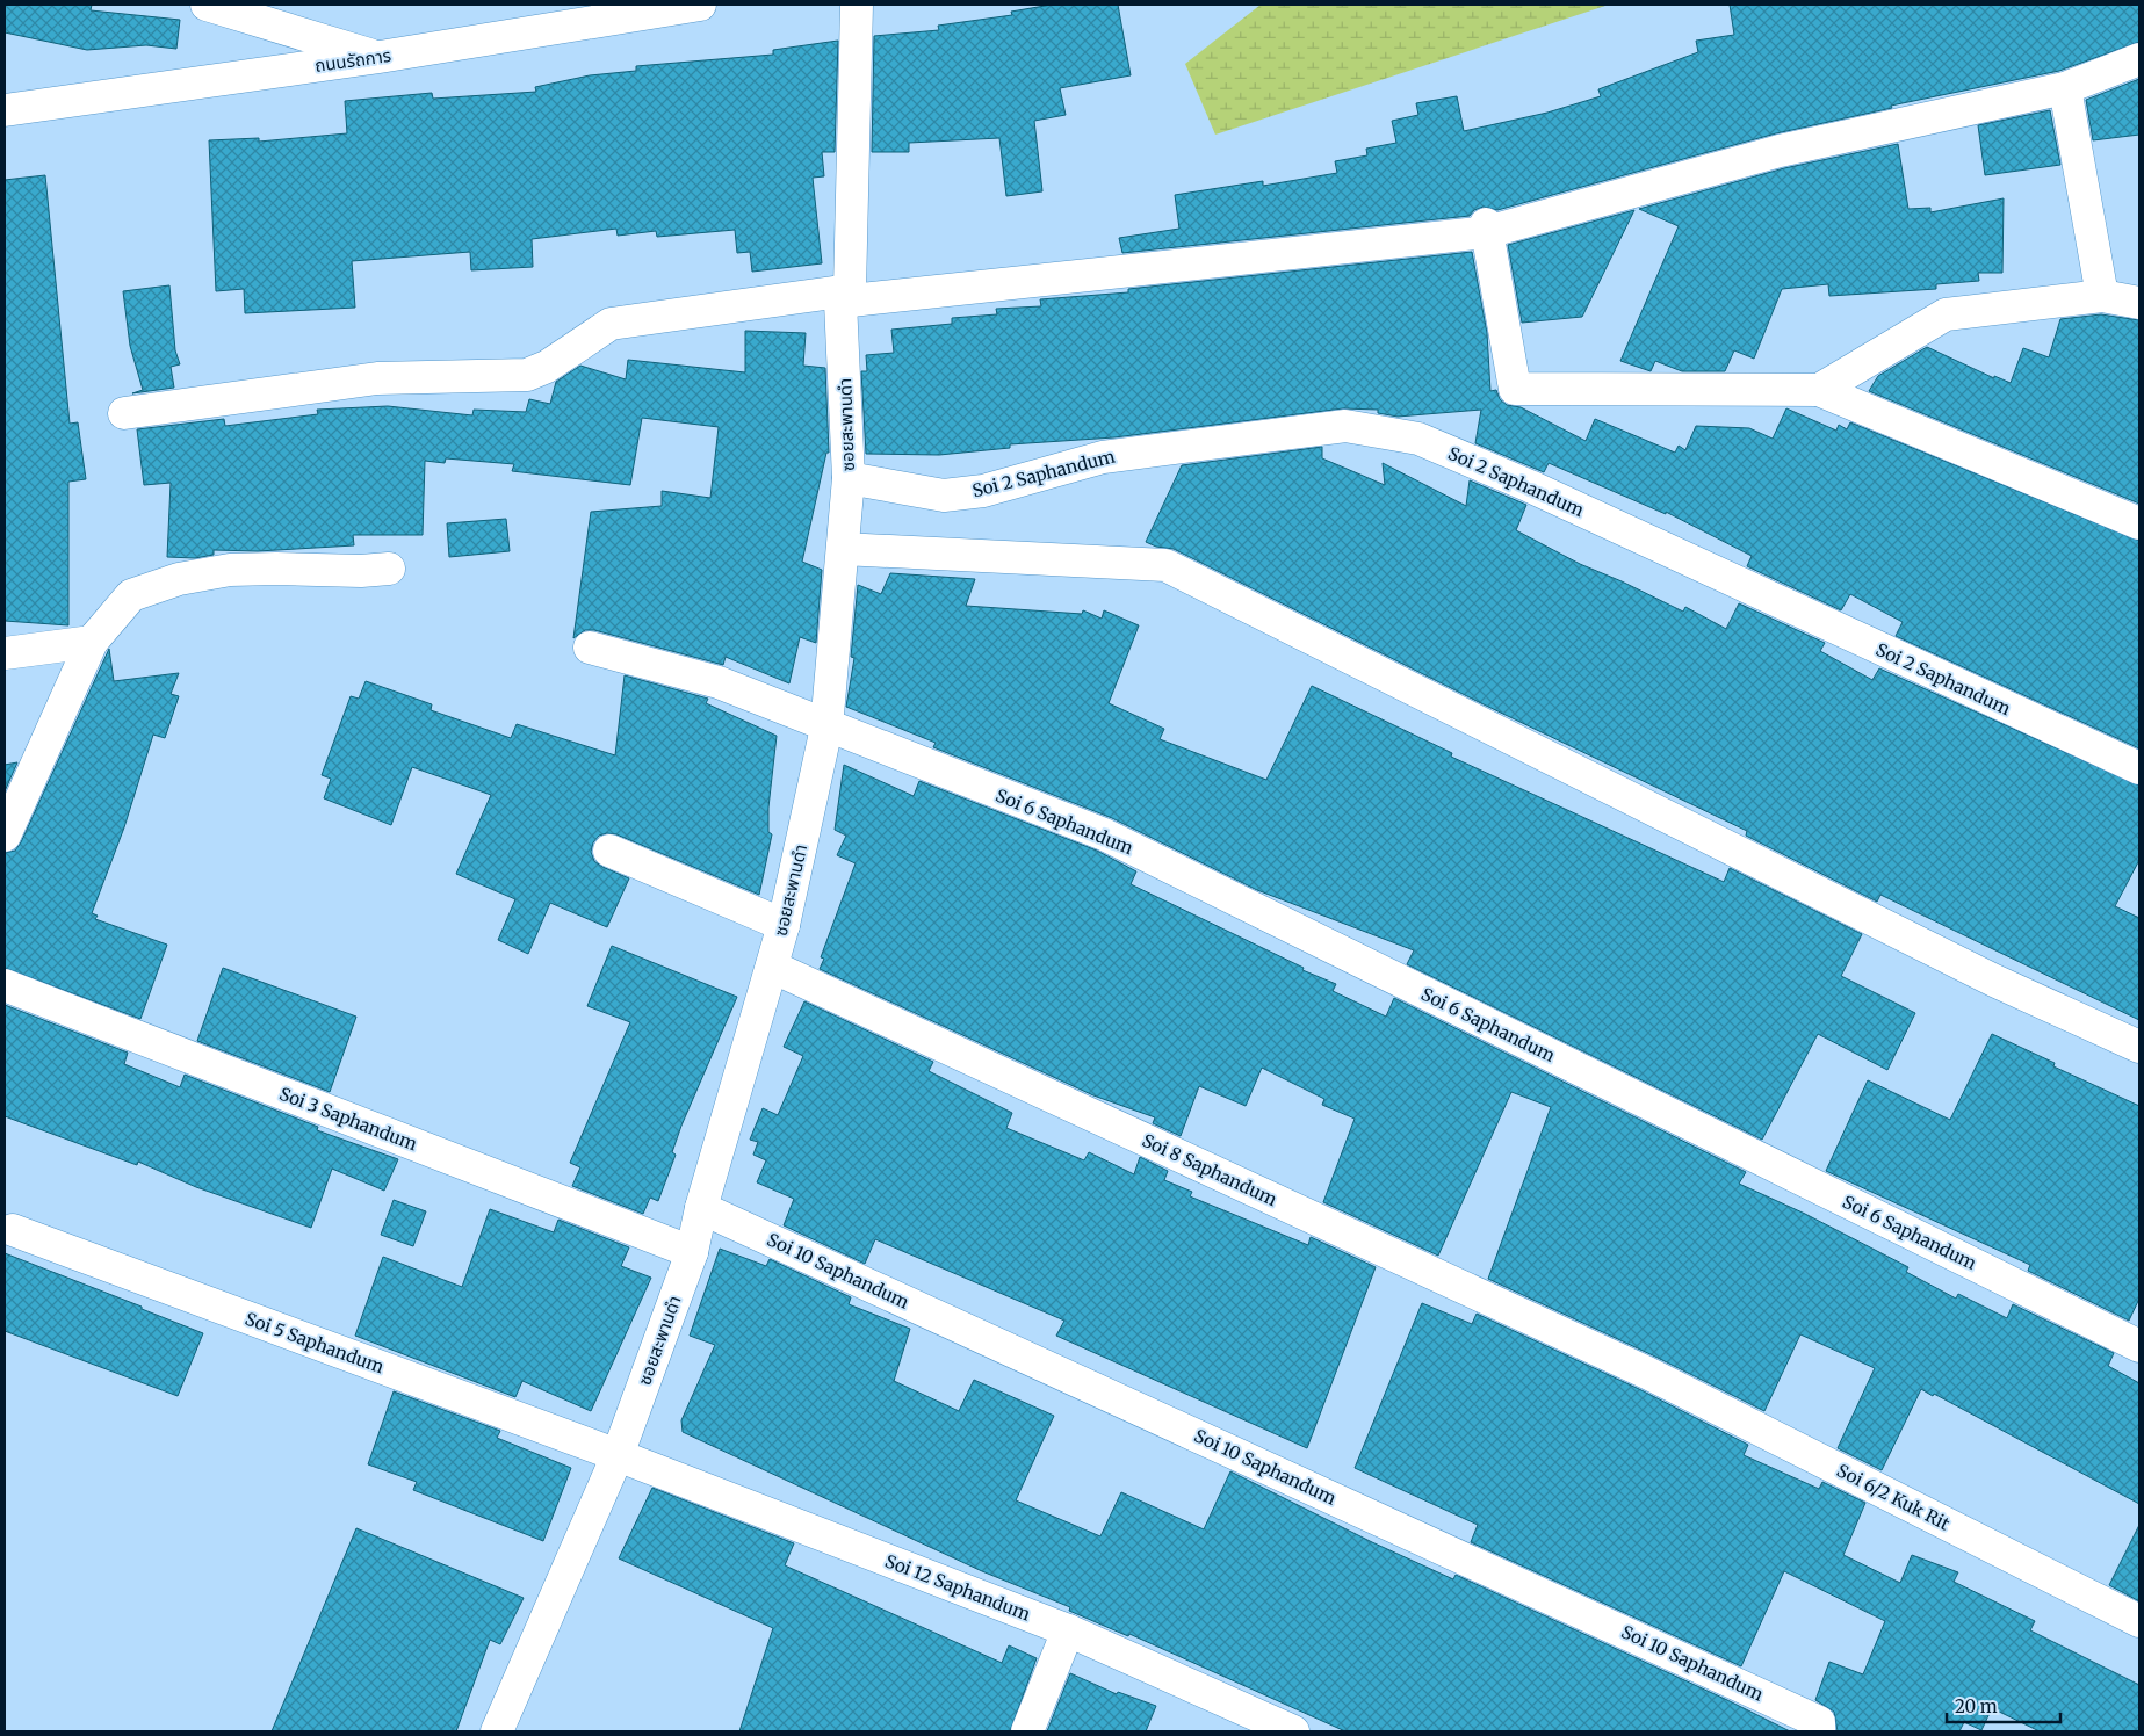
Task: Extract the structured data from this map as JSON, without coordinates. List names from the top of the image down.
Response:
{
  "streets": {
    "street": [
      "ถนนรัถการ",
      "ซอยสะพานดำ",
      "Soi 2 Saphandum",
      "Soi 6 Saphandum",
      "Soi 3 Saphandum",
      "Soi 8 Saphandum",
      "Soi 10 Saphandum",
      "Soi 5 Saphandum",
      "Soi 6/2 Kuk Rit",
      "Soi 12 Saphandum"
    ]
  },
  "crossings": [
    ["ซอยสะพานดำ", "Soi 2 Saphandum"],
    ["ซอยสะพานดำ", "Soi 6 Saphandum"],
    ["ซอยสะพานดำ", "Soi 3 Saphandum"],
    ["ซอยสะพานดำ", "Soi 8 Saphandum"],
    ["ซอยสะพานดำ", "Soi 10 Saphandum"],
    ["ซอยสะพานดำ", "Soi 5 Saphandum"],
    ["ซอยสะพานดำ", "Soi 12 Saphandum"],
    ["Soi 8 Saphandum", "Soi 6/2 Kuk Rit"],
    ["Soi 5 Saphandum", "Soi 12 Saphandum"]
  ],
  "scale_bar": "20 m"
}
